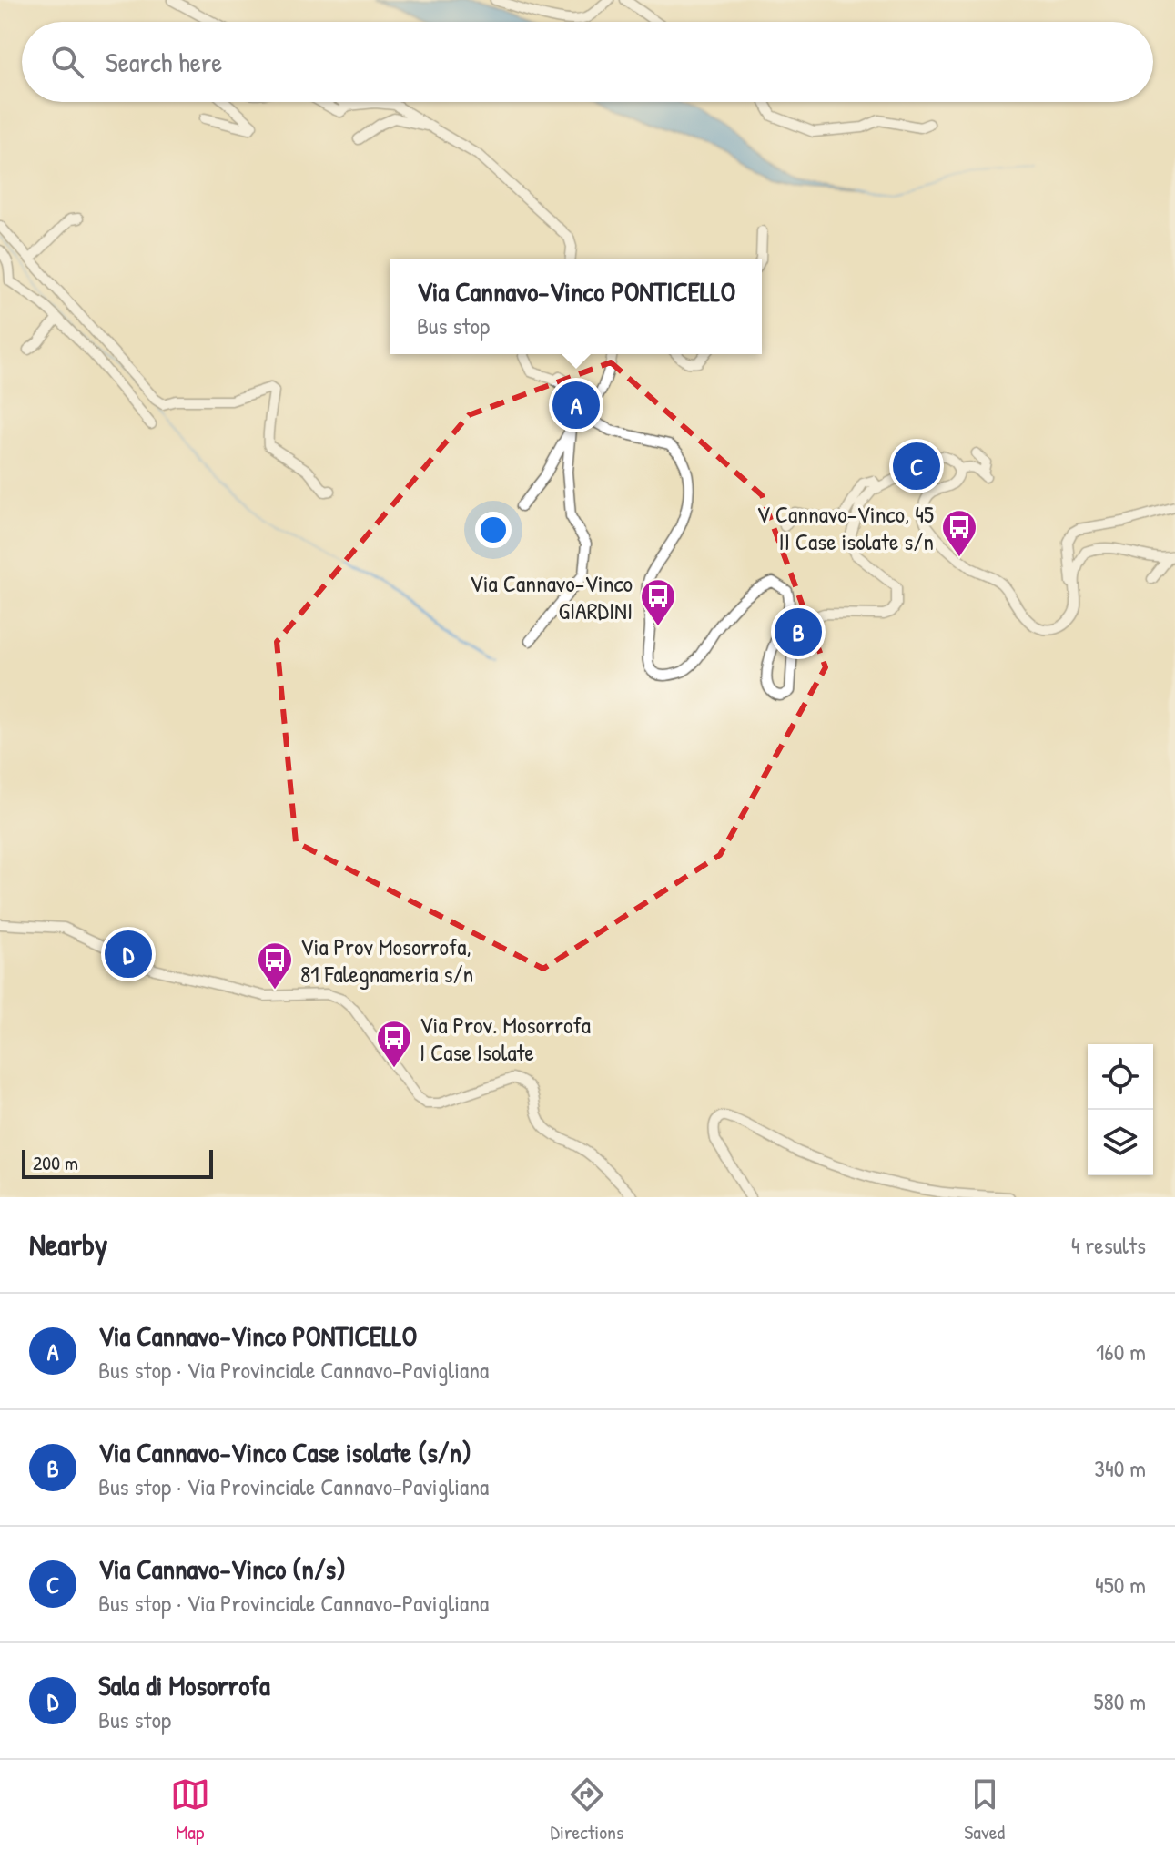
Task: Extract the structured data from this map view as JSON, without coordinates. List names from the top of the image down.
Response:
{
  "places": {
    "bus stop": [
      "V Cannavo-Vinco, 45 II Case isolate s/n",
      "Via Cannavo-Vinco GIARDINI",
      "Via Prov Mosorrofa, 81 Falegnameria s/n",
      "Via Prov. Mosorrofa I Case Isolate"
    ]
  },
  "scale_bar": "200 m",
  "page": {
    "search": "Search here",
    "popup": ["Via Cannavo-Vinco PONTICELLO", "Bus stop"],
    "pins": [
      "A",
      "C",
      "B",
      "D"
    ],
    "scale": "200 m",
    "heading": ["Nearby", "4 results"],
    "list": [
      {
        "mark": "A",
        "name": "Via Cannavo-Vinco PONTICELLO",
        "note": "Bus stop · Via Provinciale Cannavo-Pavigliana",
        "value": "160 m"
      },
      {
        "mark": "B",
        "name": "Via Cannavo-Vinco Case isolate (s/n)",
        "note": "Bus stop · Via Provinciale Cannavo-Pavigliana",
        "value": "340 m"
      },
      {
        "mark": "C",
        "name": "Via Cannavo-Vinco (n/s)",
        "note": "Bus stop · Via Provinciale Cannavo-Pavigliana",
        "value": "450 m"
      },
      {
        "mark": "D",
        "name": "Sala di Mosorrofa",
        "note": "Bus stop",
        "value": "580 m"
      }
    ],
    "nav": ["Map", "Directions", "Saved"]
  }
}
